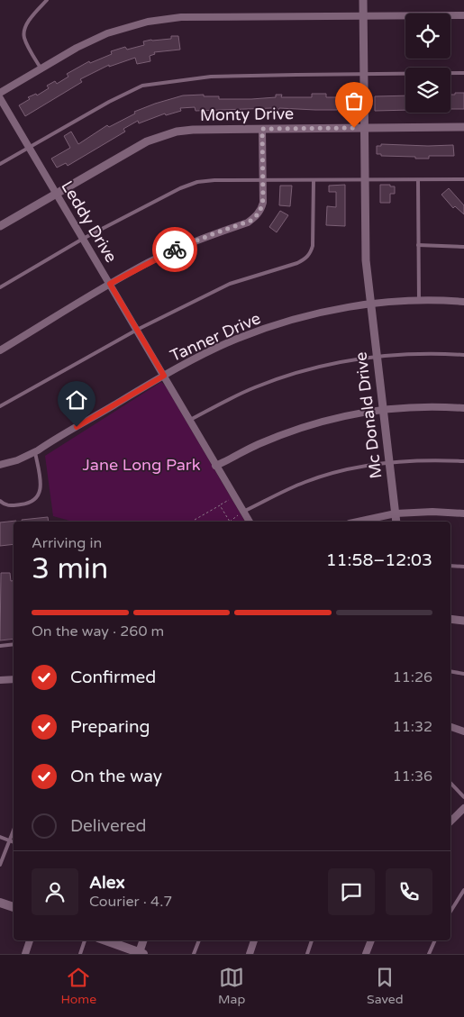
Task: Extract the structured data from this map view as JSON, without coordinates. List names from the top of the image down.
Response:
{
  "streets": {
    "street": [
      "Monty Drive",
      "Leddy Drive",
      "Tanner Drive",
      "Mc Donald Drive"
    ]
  },
  "crossings": [
    ["Monty Drive", "Leddy Drive"],
    ["Monty Drive", "Mc Donald Drive"],
    ["Leddy Drive", "Tanner Drive"],
    ["Tanner Drive", "Mc Donald Drive"]
  ],
  "parks": ["Jane Long Park"],
  "page": {
    "heading": ["3 min", "Arriving in", "11:58–12:03"],
    "panel": ["Alex", "Courier · 4.7"],
    "bar": "On the way · 260 m",
    "list": [
      ["Confirmed", "11:26"],
      ["Preparing", "11:32"],
      ["On the way", "11:36"],
      "Delivered"
    ],
    "tabs": ["Home", "Map", "Saved"]
  }
}
